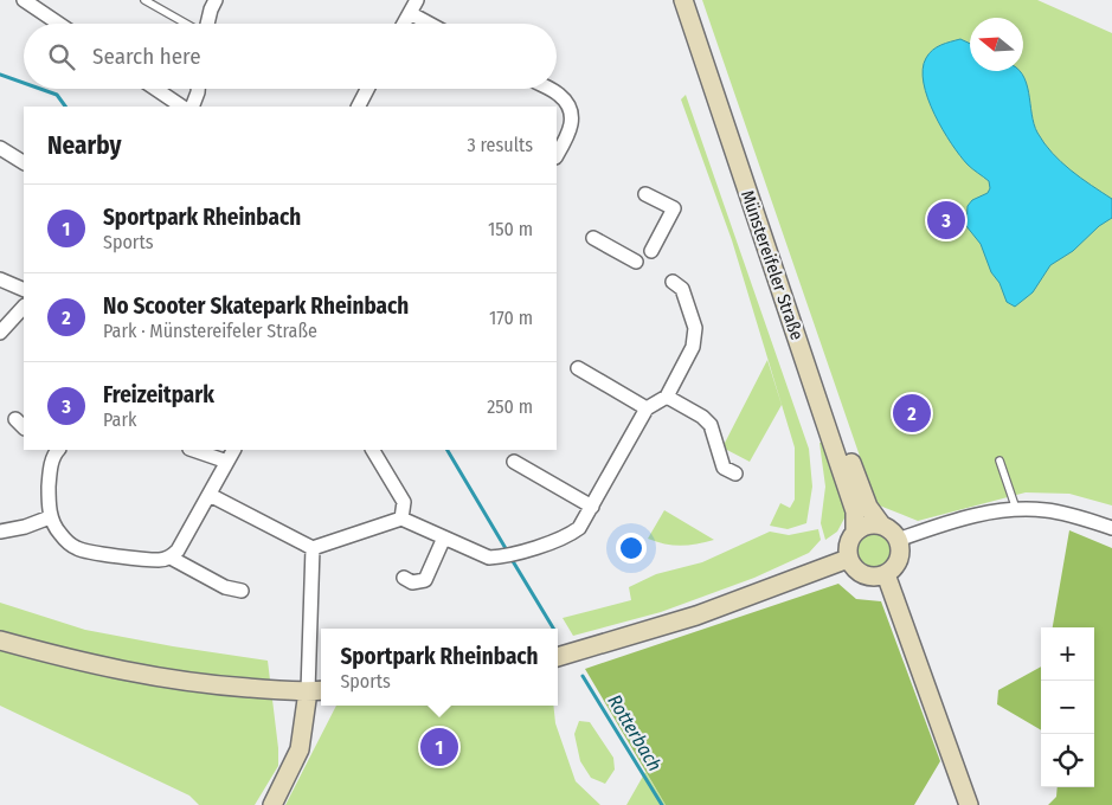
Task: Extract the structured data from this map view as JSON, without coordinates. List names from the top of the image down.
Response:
{
  "streets": {
    "main road": ["Münstereifeler Straße"]
  },
  "water": ["Rotterbach"],
  "north": "left",
  "page": {
    "search": "Search here",
    "heading": ["Nearby", "3 results"],
    "list": [
      {
        "mark": "1",
        "name": "Sportpark Rheinbach",
        "note": "Sports",
        "value": "150 m"
      },
      {
        "mark": "2",
        "name": "No Scooter Skatepark Rheinbach",
        "note": "Park · Münstereifeler Straße",
        "value": "170 m"
      },
      {
        "mark": "3",
        "name": "Freizeitpark",
        "note": "Park",
        "value": "250 m"
      }
    ],
    "pins": ["3", "2", "1"],
    "map_buttons": ["+", "−"],
    "popup": ["Sportpark Rheinbach", "Sports"]
  }
}
